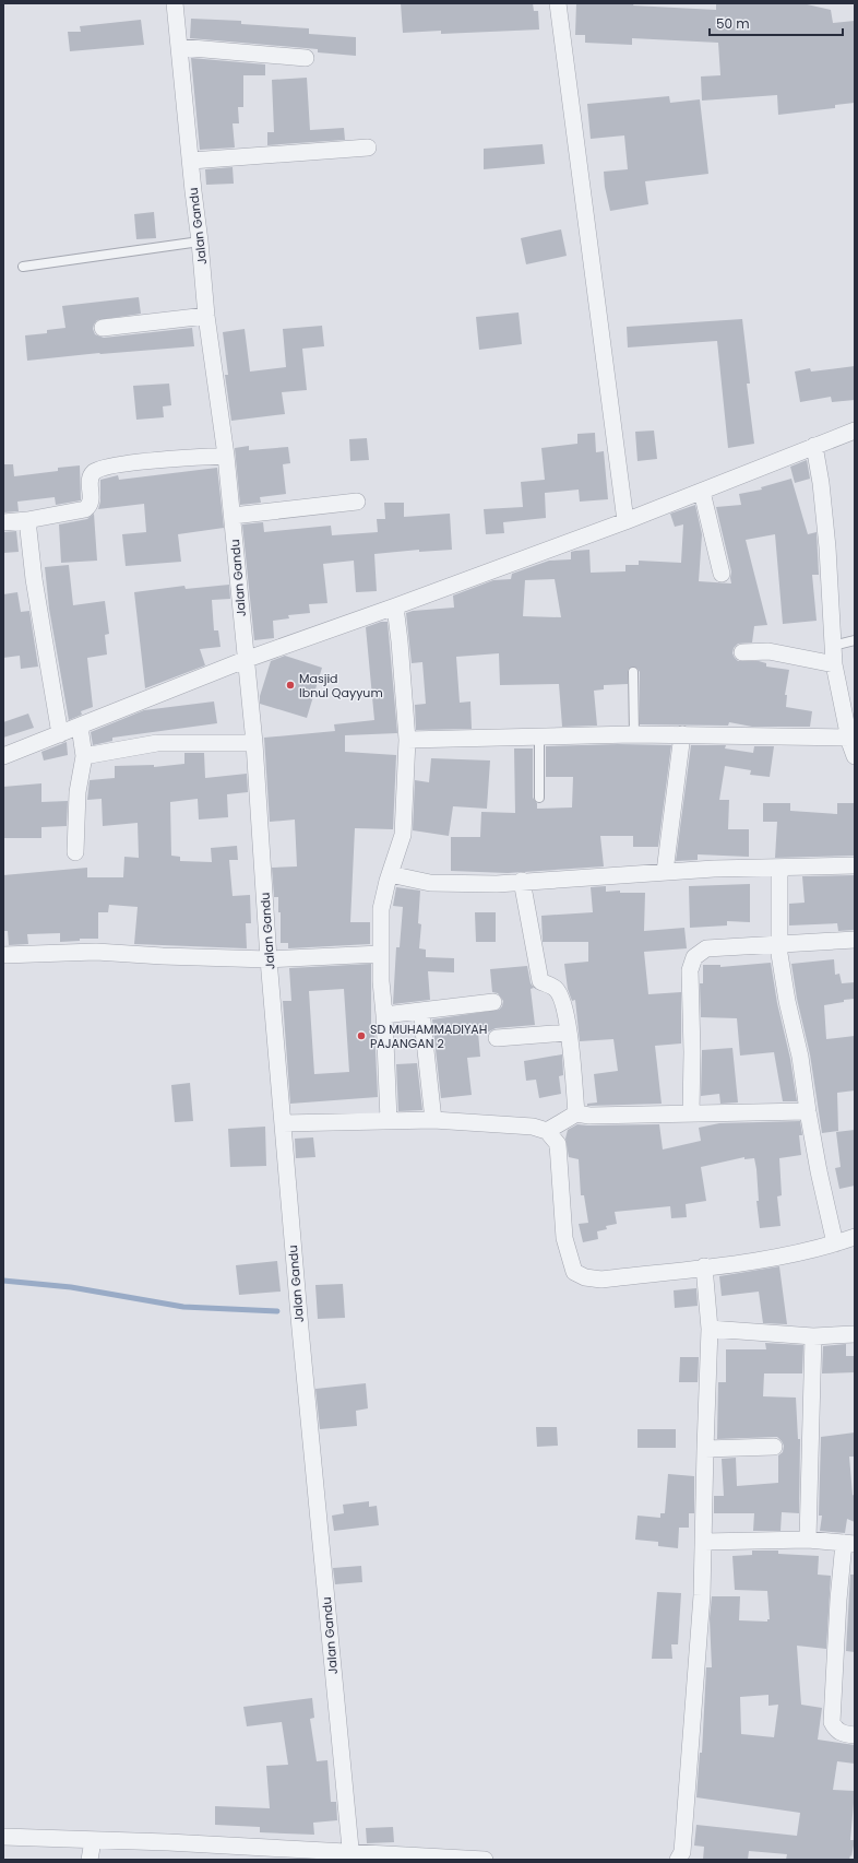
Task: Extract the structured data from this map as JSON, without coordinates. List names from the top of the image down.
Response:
{
  "streets": {
    "street": ["Jalan Gandu"]
  },
  "places": ["Masjid Ibnul Qayyum", "SD MUHAMMADIYAH PAJANGAN 2"],
  "scale_bar": "50 m"
}
